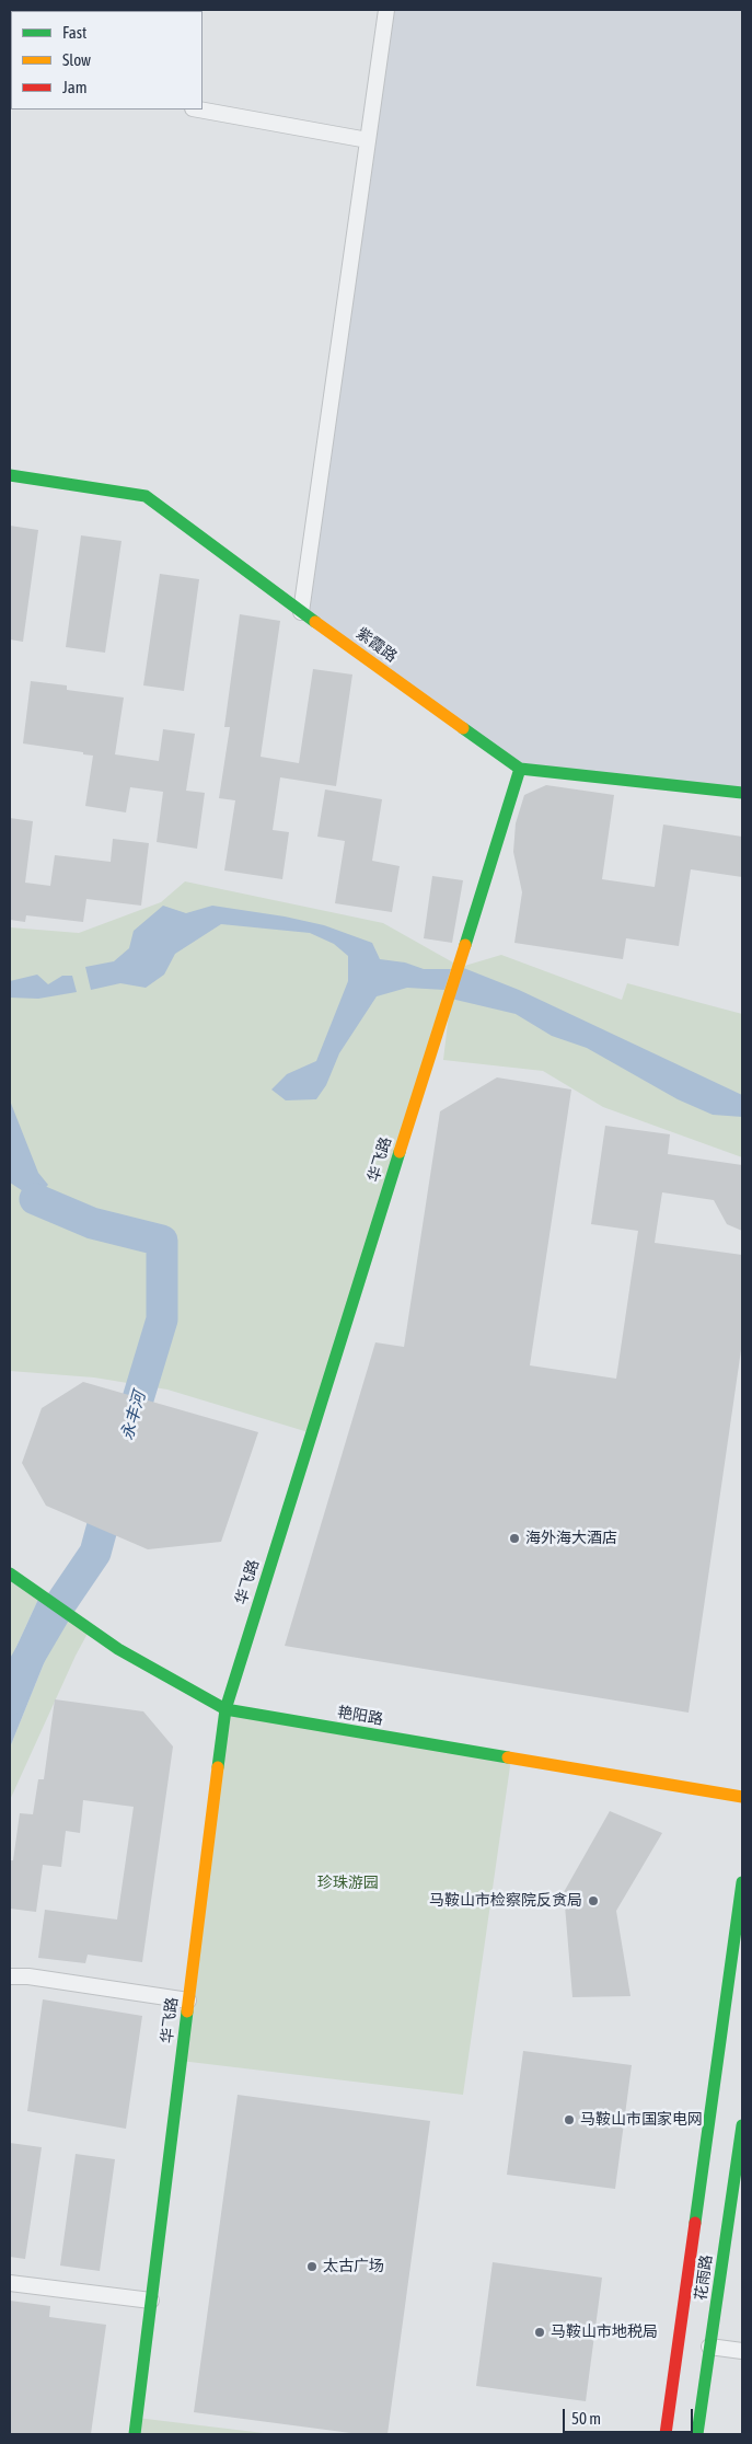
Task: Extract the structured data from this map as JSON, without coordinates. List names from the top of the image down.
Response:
{
  "streets": {
    "street": [
      "紫霞路",
      "华飞路",
      "艳阳路",
      "花雨路"
    ]
  },
  "crossings": [
    ["紫霞路", "华飞路"],
    ["华飞路", "艳阳路"]
  ],
  "water": ["永丰河"],
  "parks": ["珍珠游园"],
  "places": [
    "海外海大酒店",
    "马鞍山市检察院反贪局",
    "马鞍山市国家电网",
    "太古广场",
    "马鞍山市地税局"
  ],
  "legend": ["Fast", "Slow", "Jam"],
  "scale_bar": "50 m"
}
